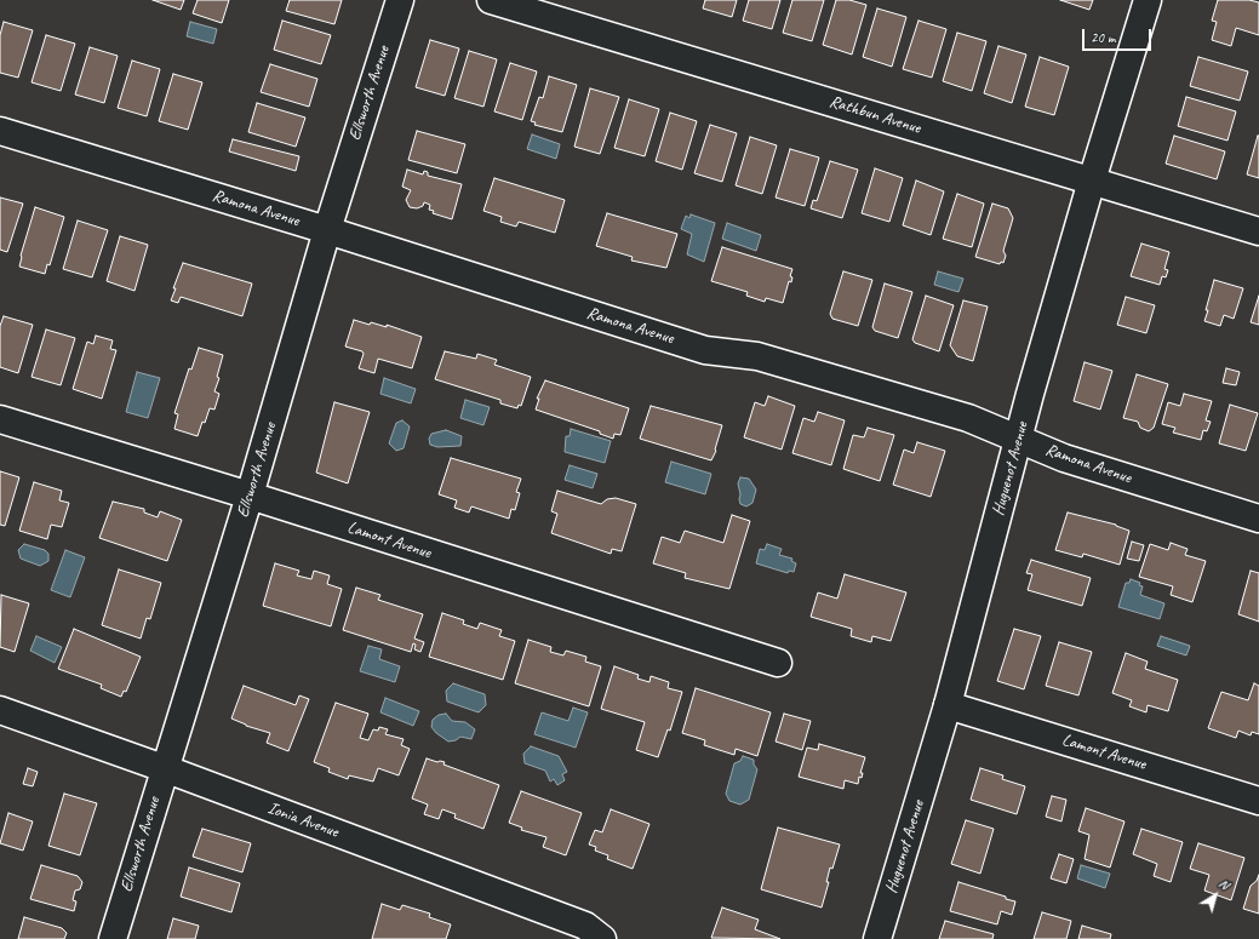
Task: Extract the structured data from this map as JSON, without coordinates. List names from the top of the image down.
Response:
{
  "streets": {
    "street": [
      "Ellsworth Avenue",
      "Rathbun Avenue",
      "Ramona Avenue",
      "Huguenot Avenue",
      "Lamont Avenue",
      "Ionia Avenue"
    ]
  },
  "crossings": [
    ["Ellsworth Avenue", "Ramona Avenue"],
    ["Ellsworth Avenue", "Lamont Avenue"],
    ["Ellsworth Avenue", "Ionia Avenue"],
    ["Rathbun Avenue", "Huguenot Avenue"],
    ["Ramona Avenue", "Huguenot Avenue"],
    ["Huguenot Avenue", "Lamont Avenue"]
  ],
  "scale_bar": "20 m",
  "north": "top right"
}
